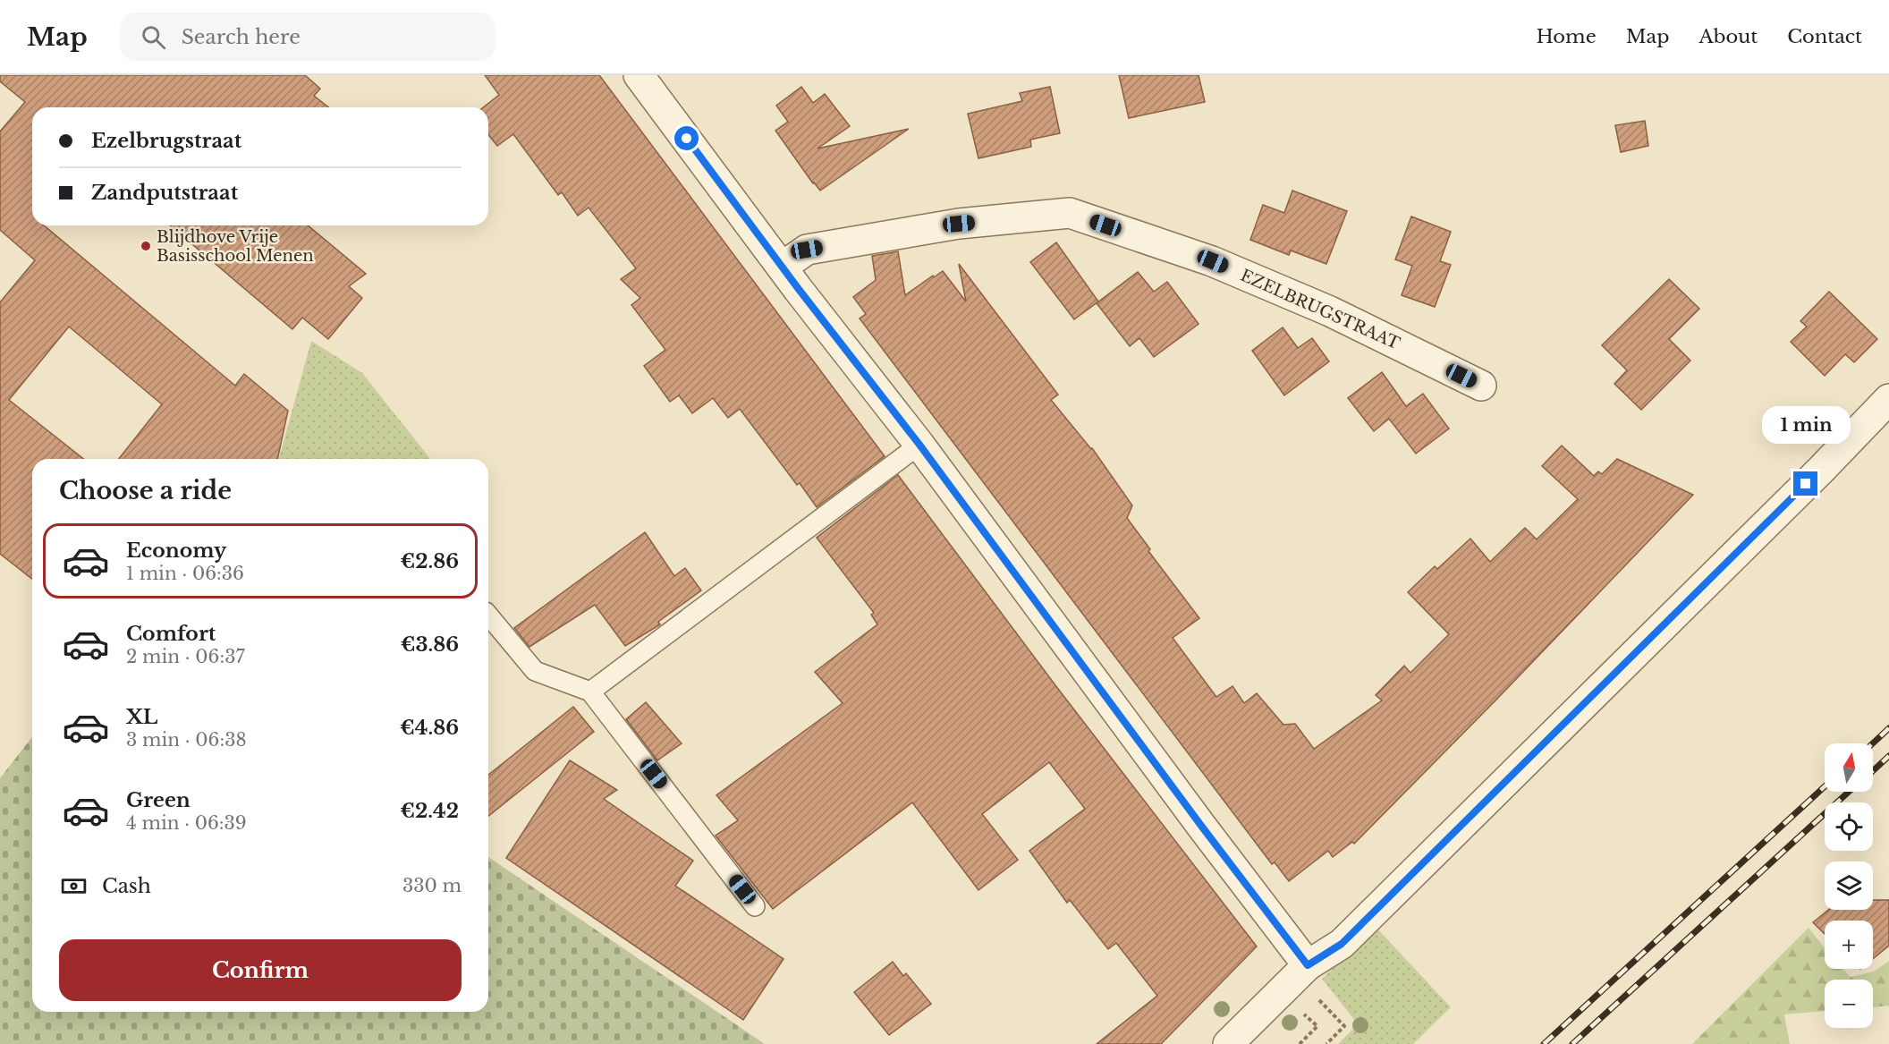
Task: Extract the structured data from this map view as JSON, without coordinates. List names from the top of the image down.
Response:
{
  "streets": {
    "street": ["EZELBRUGSTRAAT"]
  },
  "places": ["Blijdhove Vrije Basisschool Menen"],
  "north": "top",
  "page": {
    "header": "Map",
    "search": "Search here",
    "nav": [
      "Home",
      "Map",
      "About",
      "Contact"
    ],
    "banner": ["Ezelbrugstraat", "Zandputstraat"],
    "bubble": "1 min",
    "heading": "Choose a ride",
    "list": [
      {
        "name": "Economy",
        "note": "1 min · 06:36",
        "value": "€2.86"
      },
      {
        "name": "Comfort",
        "note": "2 min · 06:37",
        "value": "€3.86"
      },
      {
        "name": "XL",
        "note": "3 min · 06:38",
        "value": "€4.86"
      },
      {
        "name": "Green",
        "note": "4 min · 06:39",
        "value": "€2.42"
      }
    ],
    "map_buttons": ["+", "−"],
    "pay": ["Cash", "330 m"],
    "buttons": "Confirm"
  }
}
